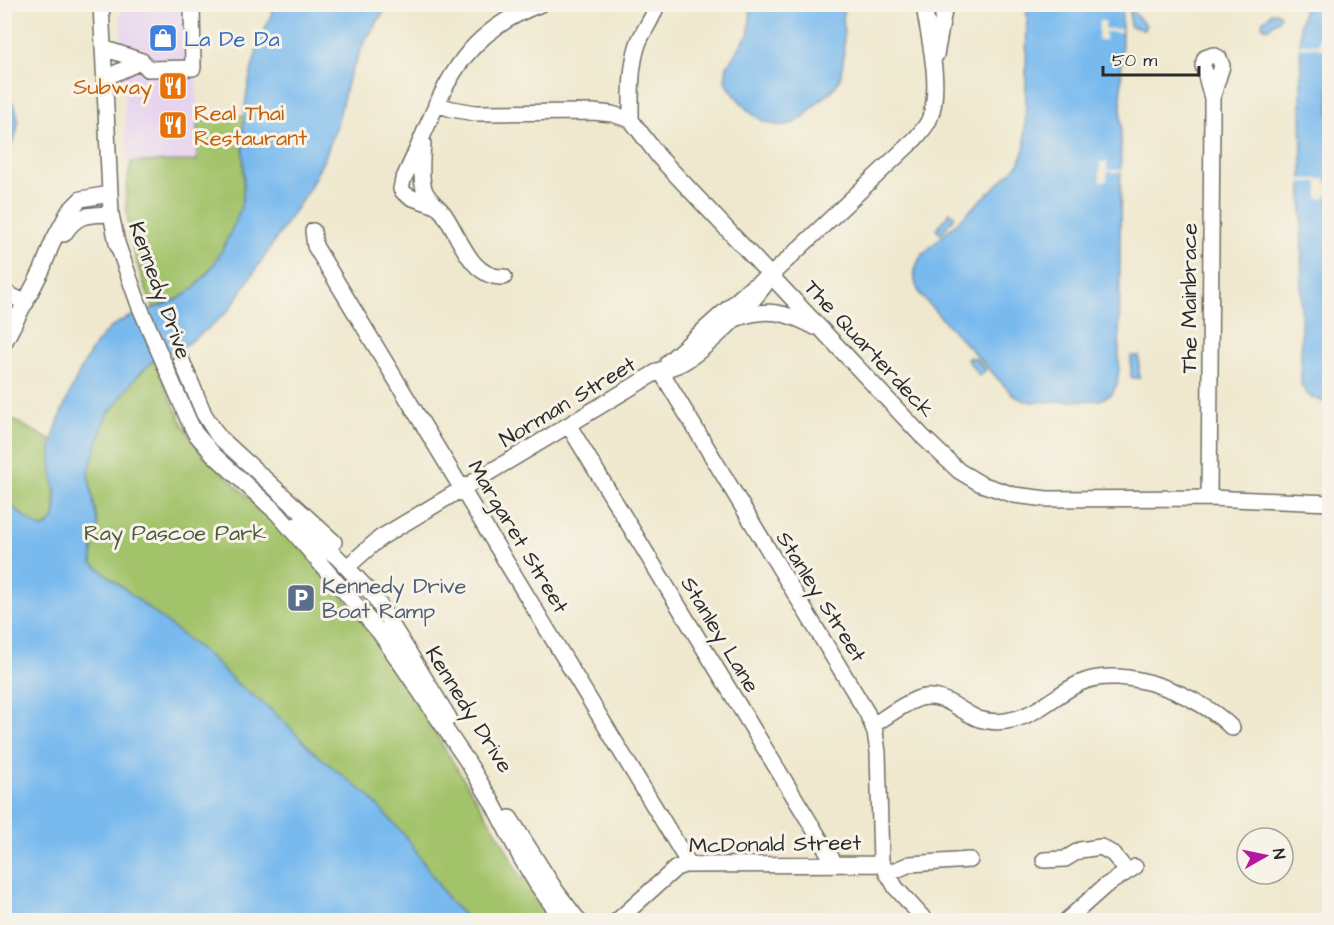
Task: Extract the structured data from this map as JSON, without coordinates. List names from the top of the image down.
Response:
{
  "streets": {
    "street": [
      "Kennedy Drive",
      "The Mainbrace",
      "The Quarterdeck",
      "Norman Street",
      "Margaret Street",
      "Stanley Street",
      "Stanley Lane",
      "McDonald Street"
    ]
  },
  "crossings": [
    ["Kennedy Drive", "Norman Street"],
    ["The Mainbrace", "The Quarterdeck"],
    ["The Quarterdeck", "Norman Street"],
    ["Norman Street", "Margaret Street"],
    ["Norman Street", "Stanley Street"],
    ["Norman Street", "Stanley Lane"],
    ["Margaret Street", "McDonald Street"],
    ["Stanley Street", "McDonald Street"],
    ["Stanley Lane", "McDonald Street"]
  ],
  "parks": ["Ray Pascoe Park"],
  "places": {
    "shop": ["La De Da"],
    "restaurant": ["Subway", "Real Thai Restaurant"],
    "parking": ["Kennedy Drive Boat Ramp"]
  },
  "scale_bar": "50 m",
  "north": "right"
}
